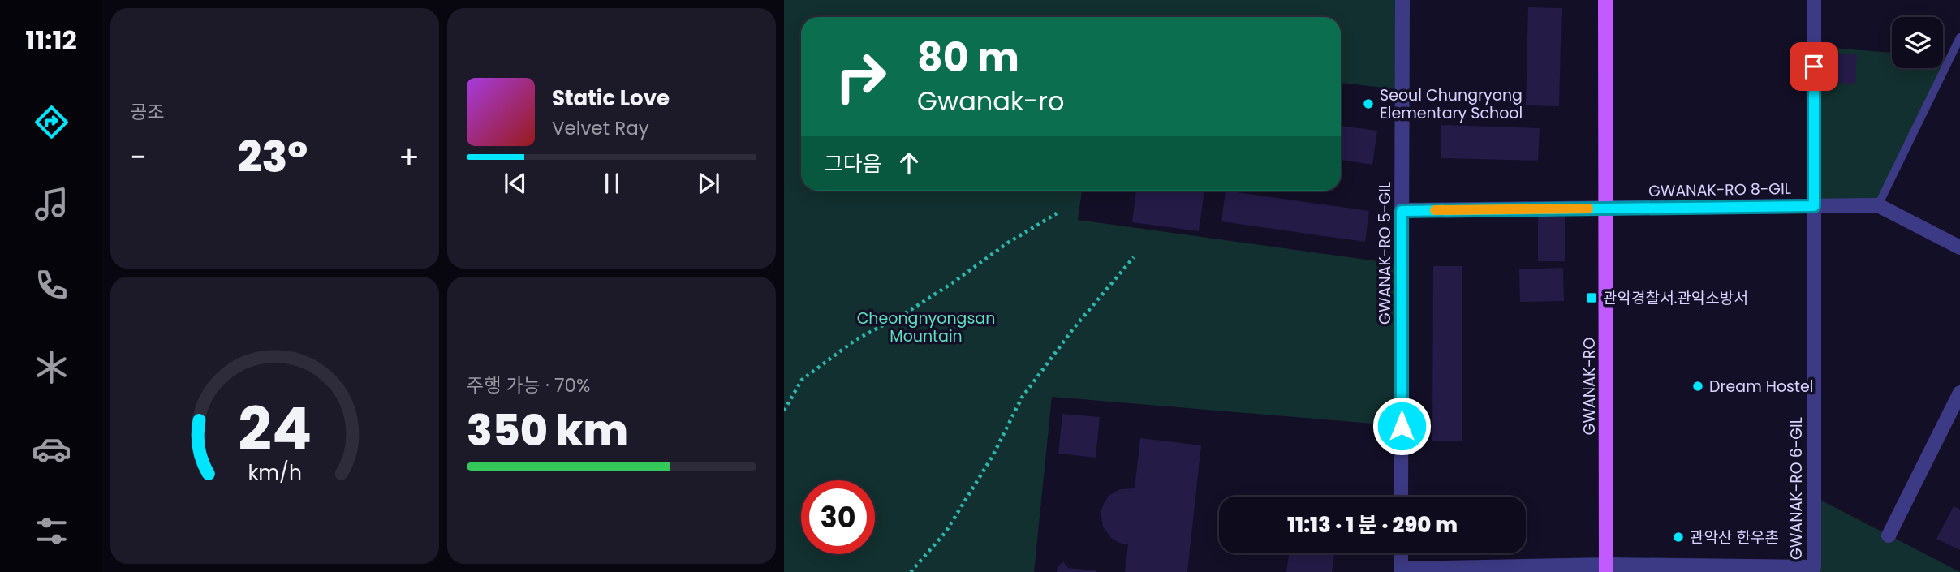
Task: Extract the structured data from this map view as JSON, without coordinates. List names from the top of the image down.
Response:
{
  "streets": {
    "main road": ["GWANAK-RO"],
    "street": ["GWANAK-RO 8-GIL", "GWANAK-RO 5-GIL", "GWANAK-RO 6-GIL"]
  },
  "crossings": [
    ["GWANAK-RO 8-GIL", "GWANAK-RO"],
    ["GWANAK-RO 8-GIL", "GWANAK-RO 6-GIL"],
    ["GWANAK-RO", "GWANAK-RO 6-GIL"]
  ],
  "parks": ["Cheongnyongsan Mountain"],
  "places": {
    "other": ["Seoul Chungryong Elementary School", "Dream Hostel", "관악산 한우촌"],
    "transit": ["관악경찰서.관악소방서"]
  },
  "page": {
    "tabs": "11:12",
    "tile": [
      "공조",
      ["주행 가능 · 70%", "350 km"]
    ],
    "turn": ["80 m", "Gwanak-ro"],
    "song": ["Static Love", "Velvet Ray"],
    "heat": ["−", "23°", "+"],
    "then": "그다음",
    "limit": "30",
    "trip": "11:13 · 1 분 · 290 m",
    "gauge": ["24", "km/h"]
  }
}
